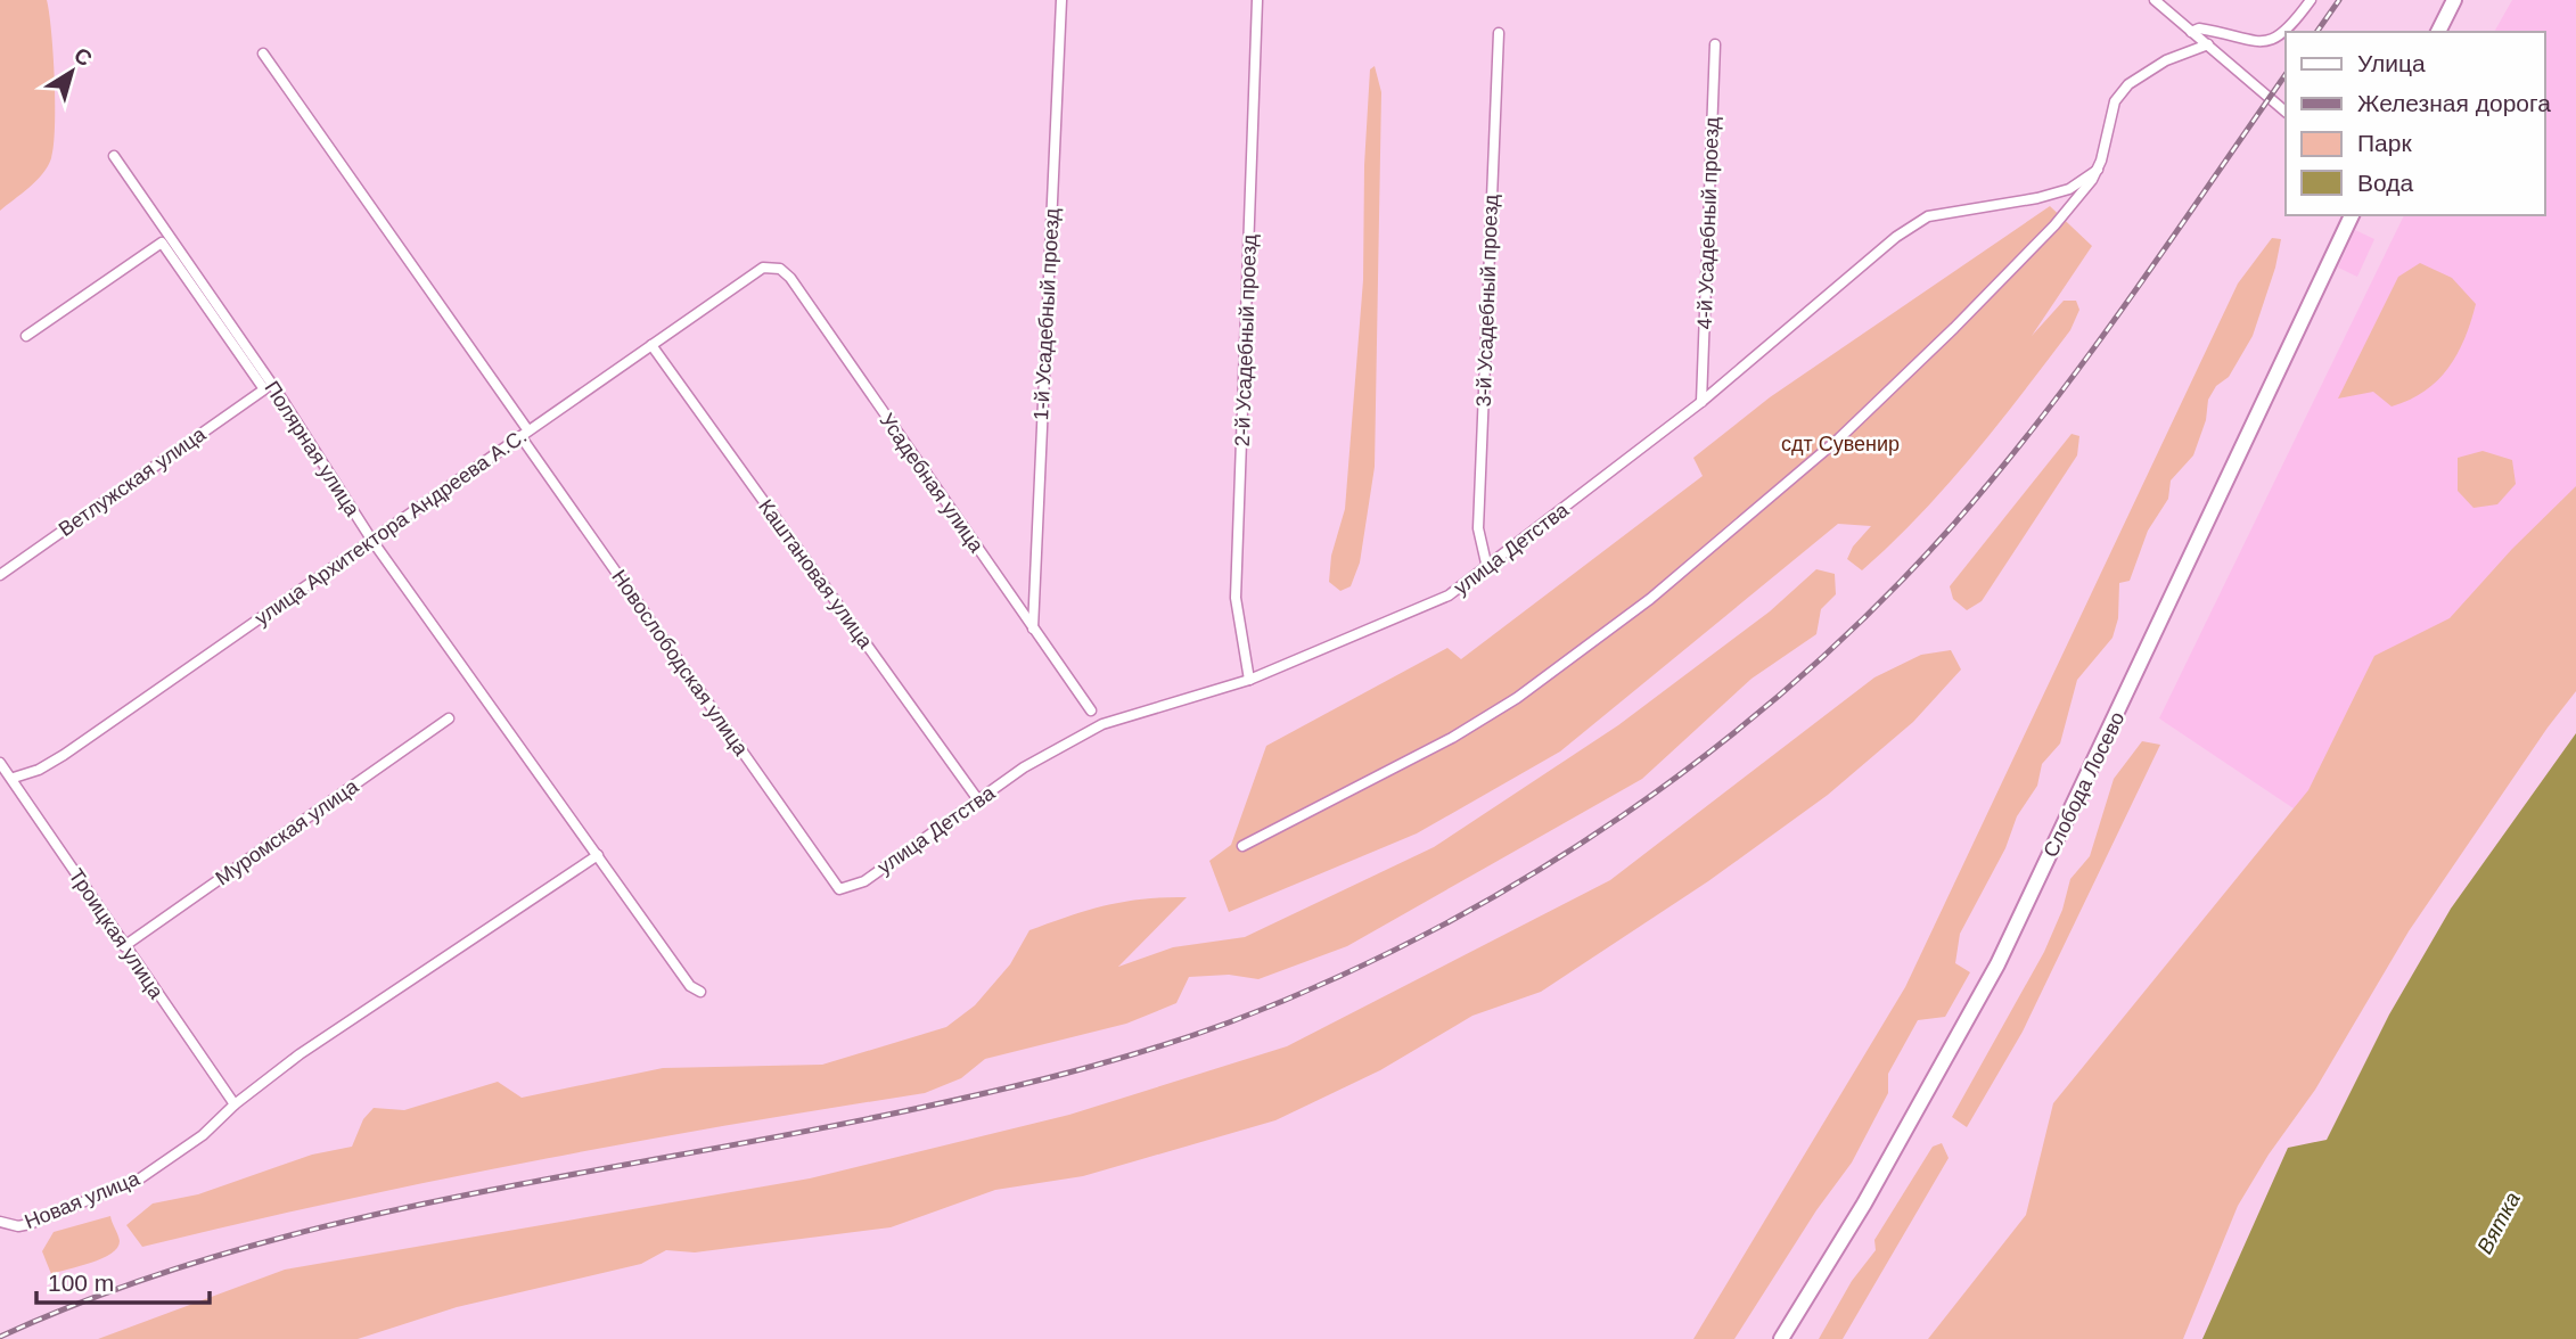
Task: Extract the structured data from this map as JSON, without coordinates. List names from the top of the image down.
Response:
{
  "streets": {
    "main road": ["Слобода Лосево"],
    "street": [
      "4-й Усадебный проезд",
      "3-й Усадебный проезд",
      "1-й Усадебный проезд",
      "2-й Усадебный проезд",
      "Полярная улица",
      "Ветлужская улица",
      "Усадебная улица",
      "улица Архитектора Андреева А.С.",
      "улица Детства",
      "Каштановая улица",
      "Новослободская улица",
      "Муромская улица",
      "Троицкая улица",
      "Новая улица"
    ]
  },
  "crossings": [
    ["4-й Усадебный проезд", "улица Детства"],
    ["3-й Усадебный проезд", "улица Детства"],
    ["1-й Усадебный проезд", "Усадебная улица"],
    ["2-й Усадебный проезд", "улица Детства"],
    ["Полярная улица", "Ветлужская улица"],
    ["Полярная улица", "улица Архитектора Андреева А.С."],
    ["Усадебная улица", "улица Архитектора Андреева А.С."],
    ["улица Архитектора Андреева А.С.", "Каштановая улица"],
    ["улица Архитектора Андреева А.С.", "Новослободская улица"],
    ["улица Архитектора Андреева А.С.", "Троицкая улица"],
    ["улица Детства", "Каштановая улица"],
    ["улица Детства", "Новослободская улица"],
    ["Муромская улица", "Троицкая улица"],
    ["Троицкая улица", "Новая улица"]
  ],
  "water": ["Вятка"],
  "parks": ["сдт Сувенир"],
  "legend": [
    "Улица",
    "Железная дорога",
    "Парк",
    "Вода"
  ],
  "scale_bar": "100 m",
  "north": "top right"
}
